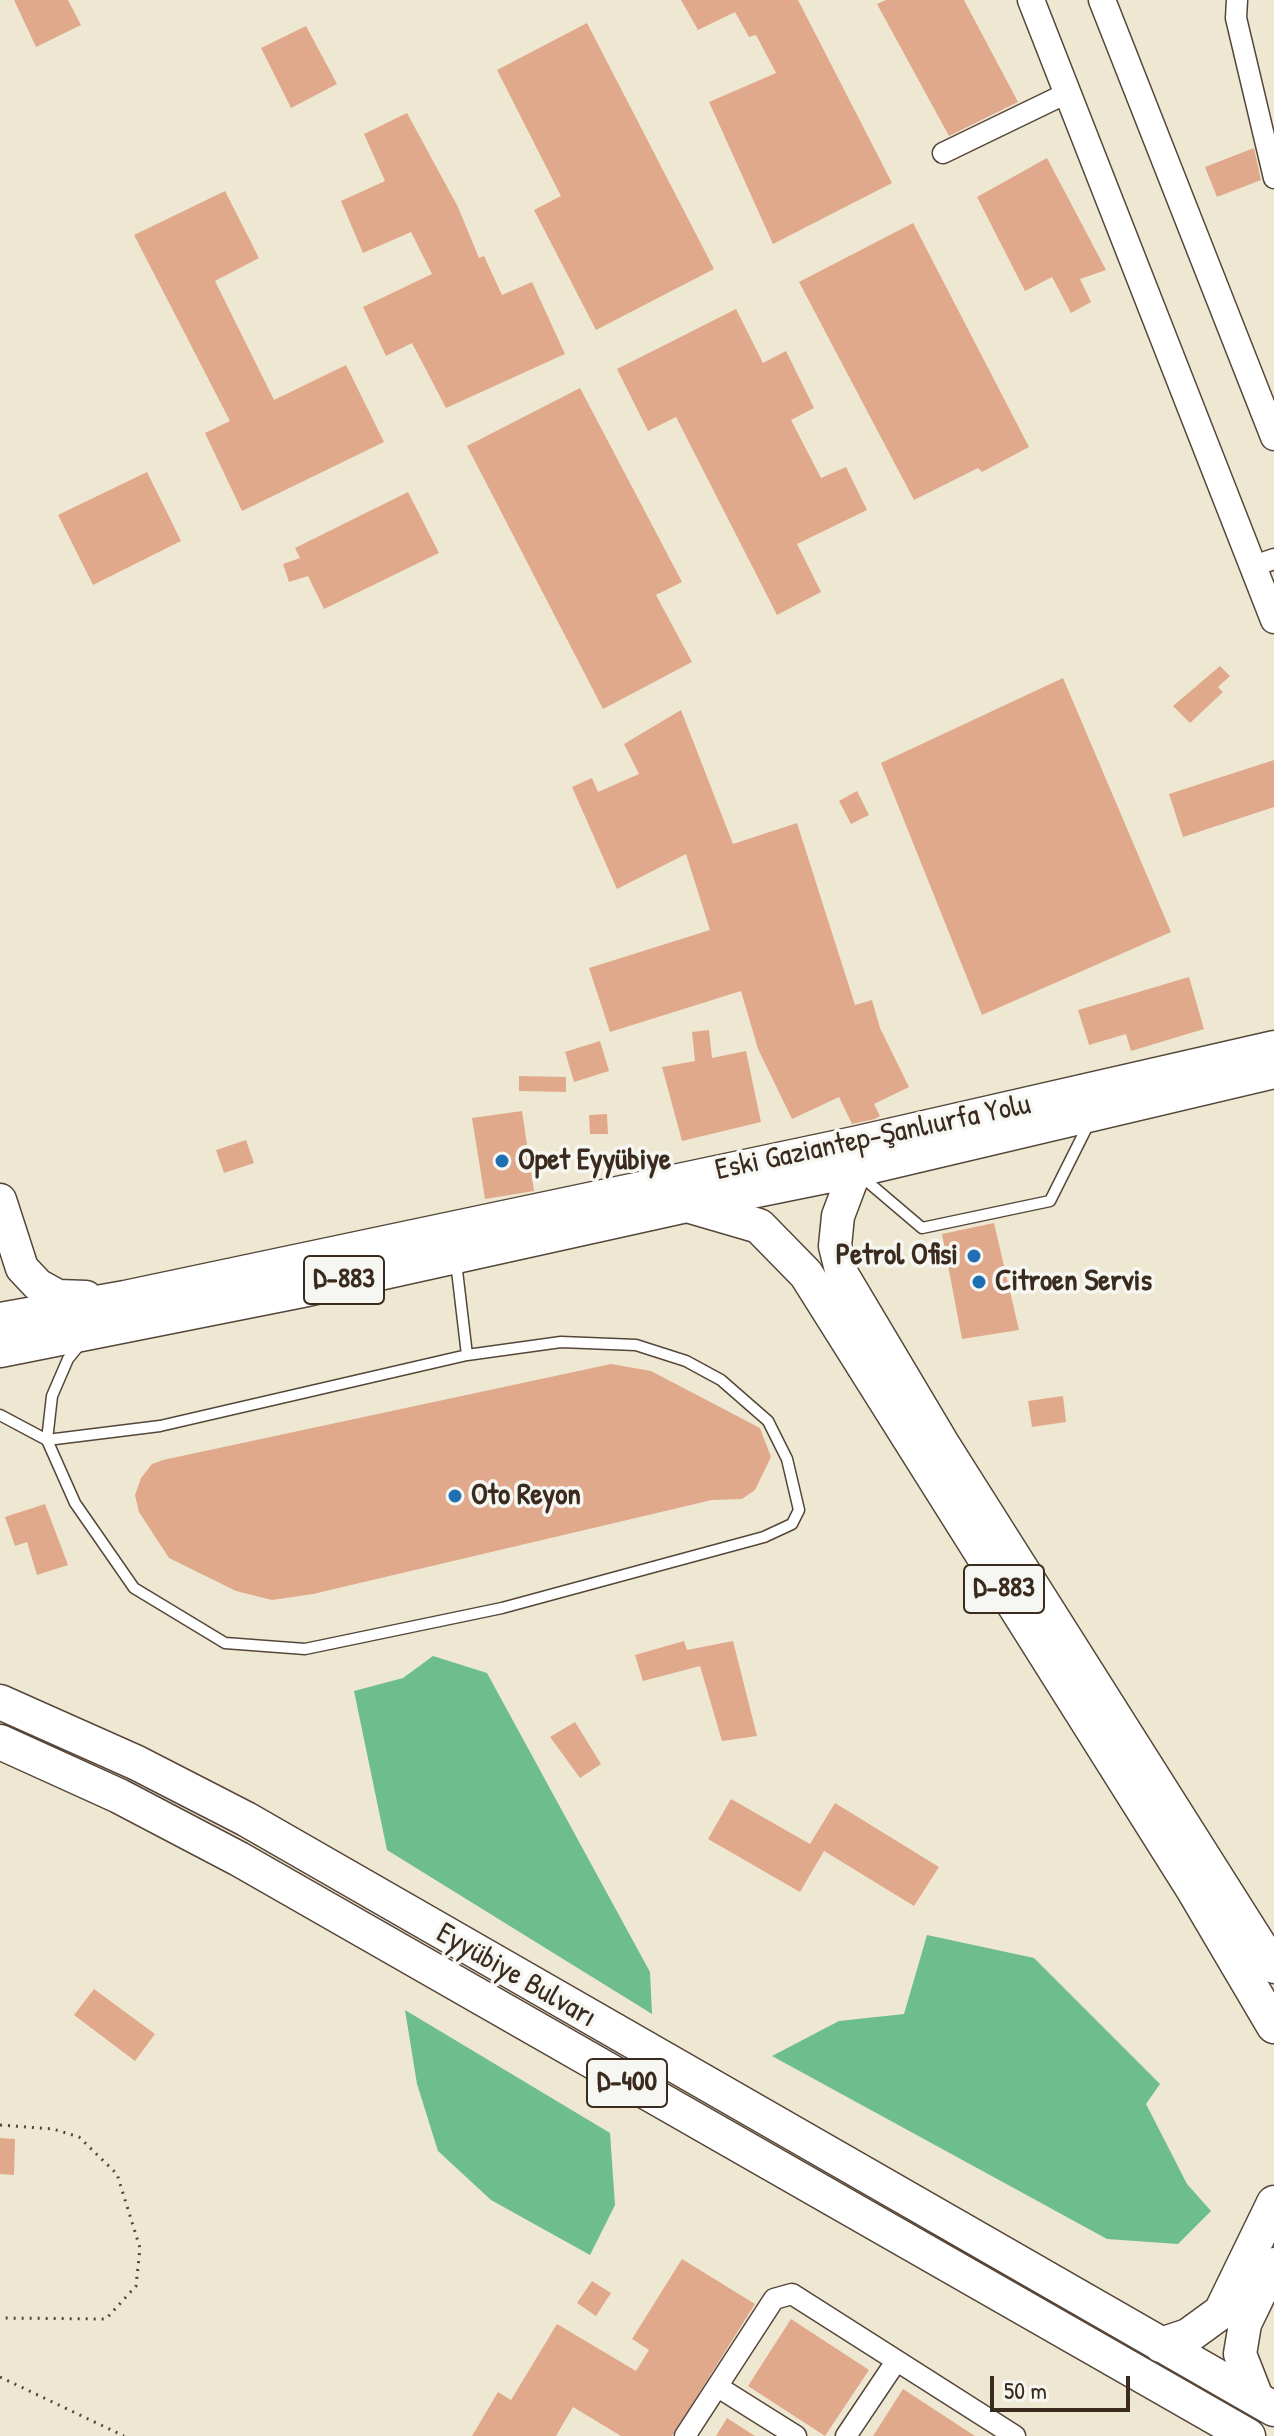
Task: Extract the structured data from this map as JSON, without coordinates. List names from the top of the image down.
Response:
{
  "streets": {
    "highway": ["D-883", "Eyyübiye Bulvarı", "D-400"],
    "main road": ["Eski Gaziantep-Şanlıurfa Yolu"]
  },
  "crossings": [
    ["Eski Gaziantep-Şanlıurfa Yolu", "D-883"]
  ],
  "places": [
    "Opet Eyyübiye",
    "Petrol Ofisi",
    "Citroen Servis",
    "Oto Reyon"
  ],
  "scale_bar": "50 m"
}
